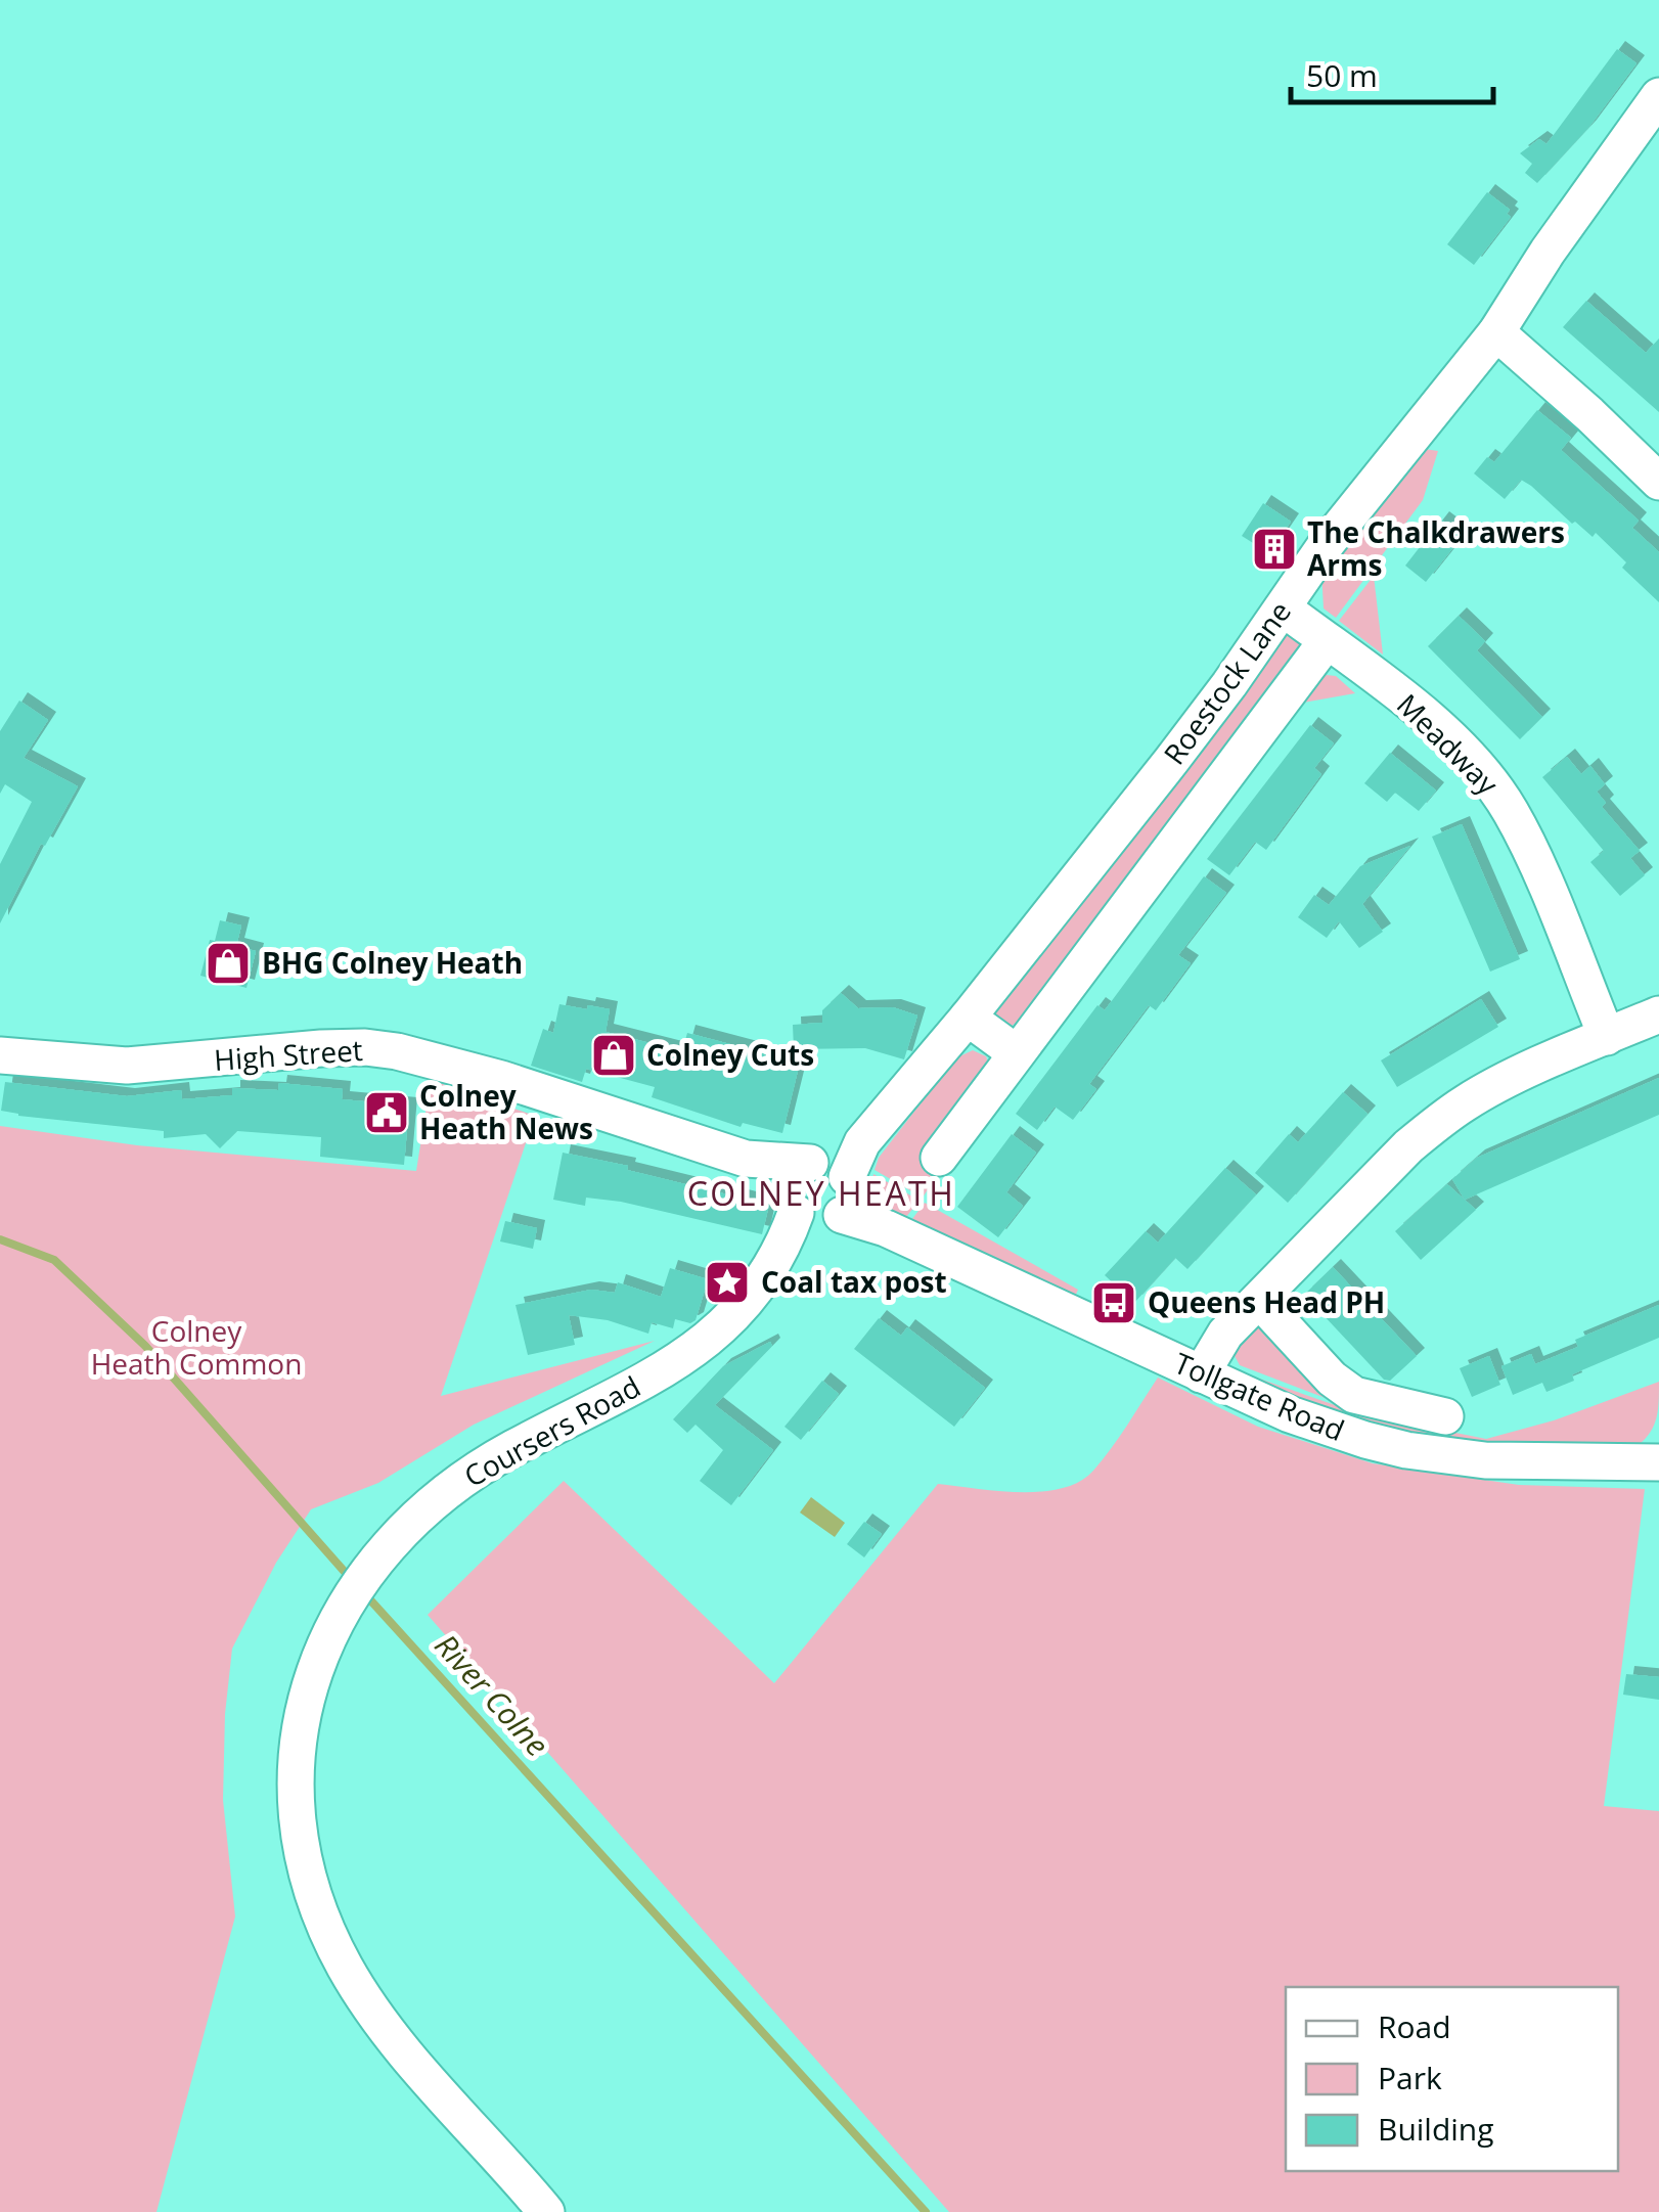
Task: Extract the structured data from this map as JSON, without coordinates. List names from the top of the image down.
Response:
{
  "streets": {
    "street": [
      "Roestock Lane",
      "Meadway",
      "High Street",
      "Tollgate Road",
      "Coursers Road"
    ]
  },
  "crossings": [
    ["Roestock Lane", "Meadway"],
    ["Roestock Lane", "High Street"],
    ["Roestock Lane", "Tollgate Road"],
    ["Roestock Lane", "Coursers Road"],
    ["High Street", "Tollgate Road"],
    ["High Street", "Coursers Road"],
    ["Tollgate Road", "Coursers Road"]
  ],
  "districts": ["COLNEY HEATH"],
  "water": ["River Colne"],
  "parks": ["Colney Heath Common"],
  "places": {
    "building": ["The Chalkdrawers Arms"],
    "shop": ["BHG Colney Heath", "Colney Cuts"],
    "public building": ["Colney Heath News"],
    "place": ["Coal tax post"],
    "bus stop": ["Queens Head PH"]
  },
  "legend": ["Road", "Park", "Building"],
  "scale_bar": "50 m"
}
